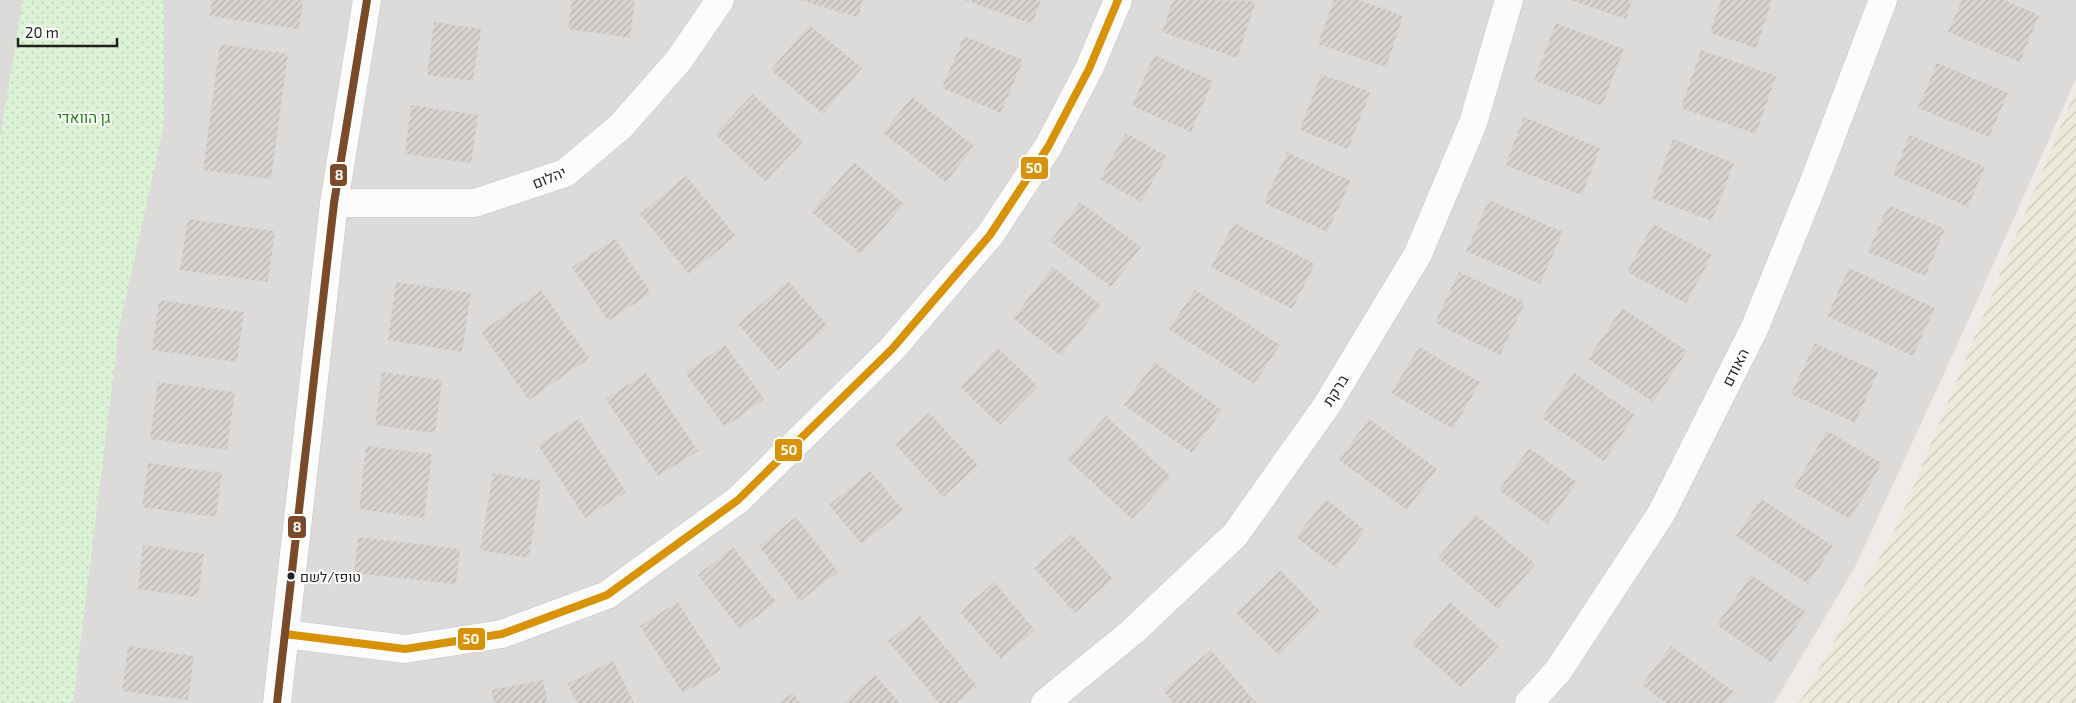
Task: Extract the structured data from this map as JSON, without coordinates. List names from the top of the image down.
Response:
{
  "streets": {
    "street": ["יהלום", "האודם", "ברקת"]
  },
  "parks": ["גן הוואדי"],
  "places": ["טופז/לשם"],
  "lines": ["transit line 50", "transit line 8"],
  "scale_bar": "20 m"
}
